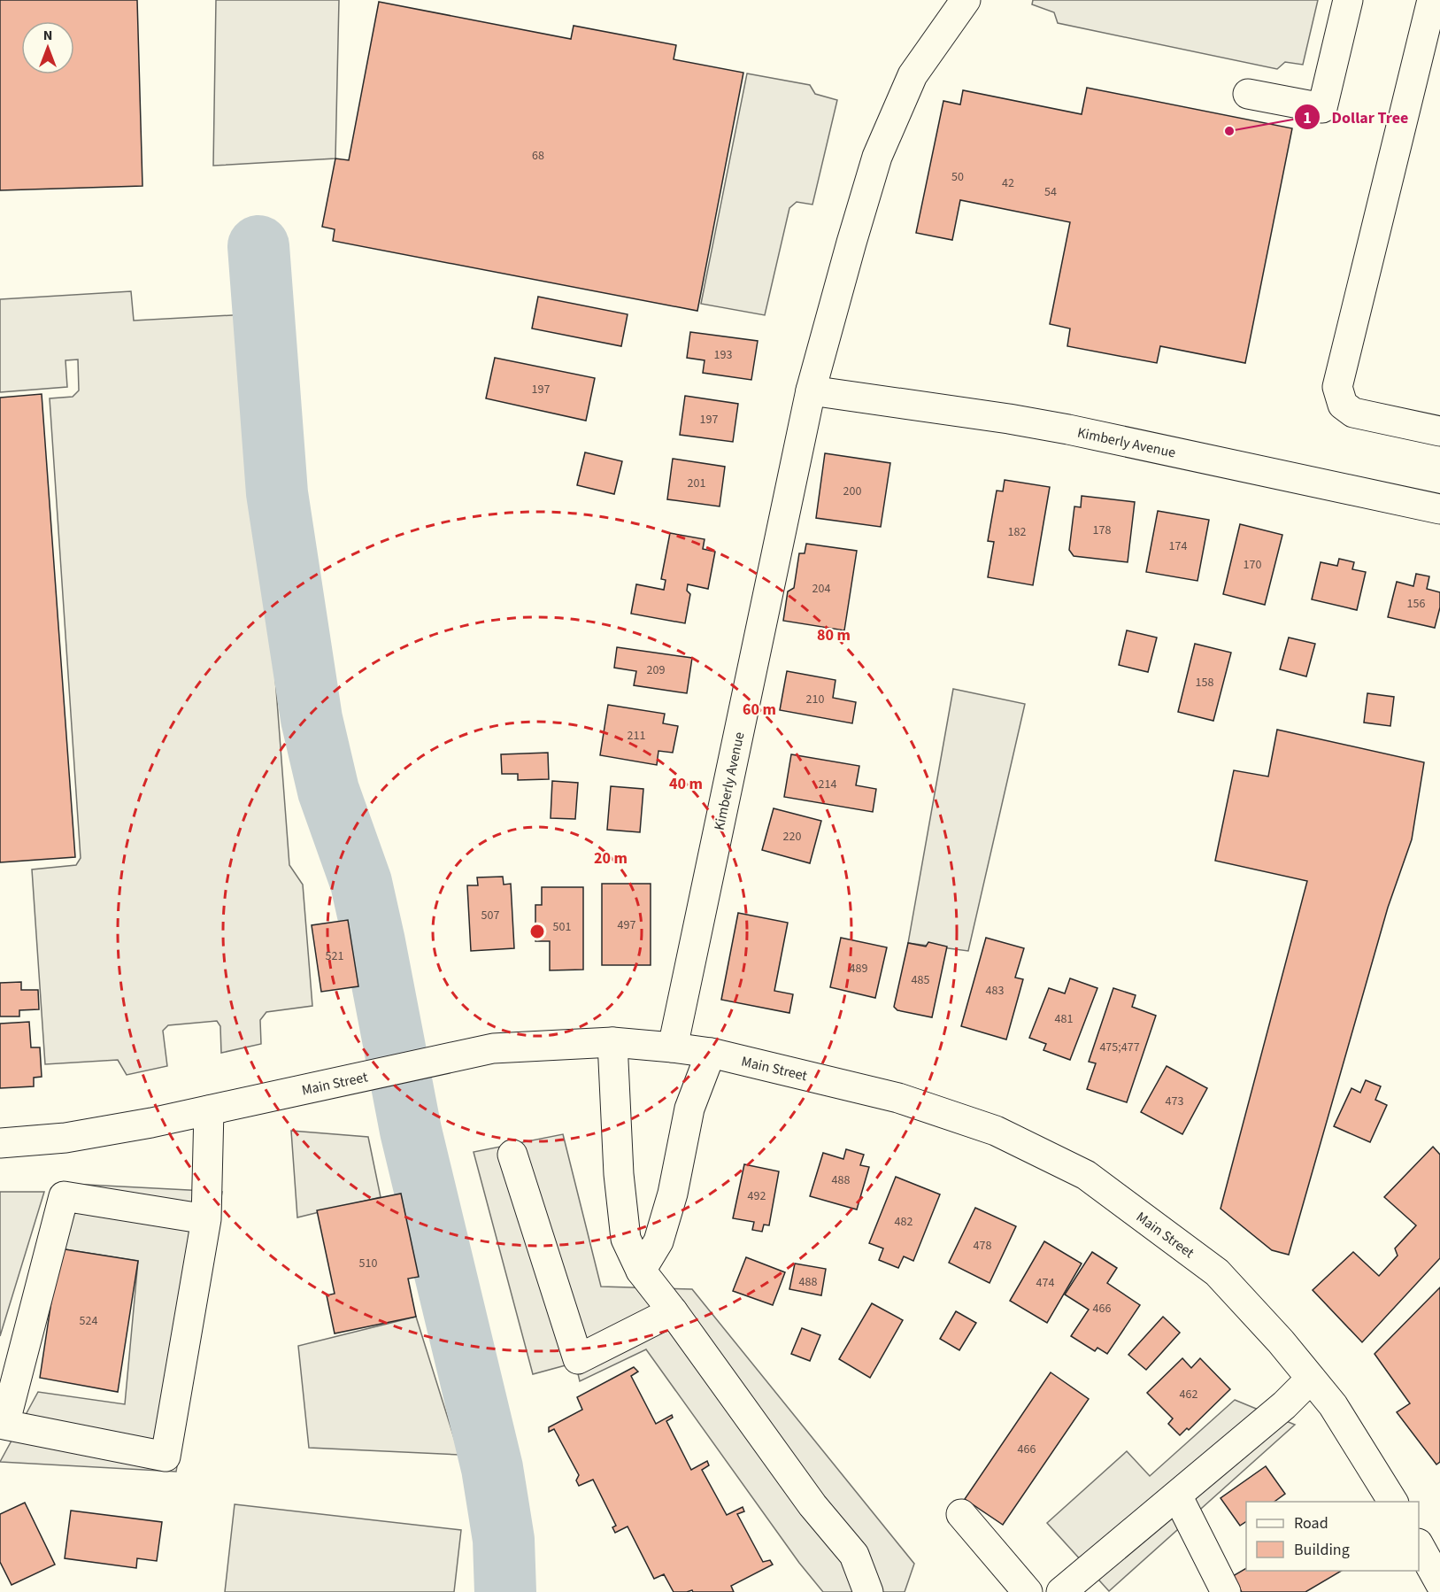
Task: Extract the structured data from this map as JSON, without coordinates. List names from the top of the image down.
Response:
{
  "streets": {
    "street": ["Kimberly Avenue", "Main Street"]
  },
  "crossings": [
    ["Kimberly Avenue", "Main Street"]
  ],
  "places": ["Dollar Tree"],
  "house_numbers": [
    "68",
    "50",
    "42",
    "54",
    "193",
    "197",
    "197",
    "201",
    "200",
    "178",
    "182",
    "174",
    "170",
    "204",
    "156",
    "209",
    "158",
    "210",
    "211",
    "214",
    "220",
    "507",
    "497",
    "501",
    "521",
    "489",
    "485",
    "483",
    "481",
    "475;477",
    "473",
    "488",
    "492",
    "482",
    "478",
    "510",
    "488",
    "474",
    "466",
    "524",
    "462",
    "466"
  ],
  "legend": ["Road", "Building"],
  "north": "top",
  "rings": [
    "80 m",
    "60 m",
    "40 m",
    "20 m"
  ]
}
